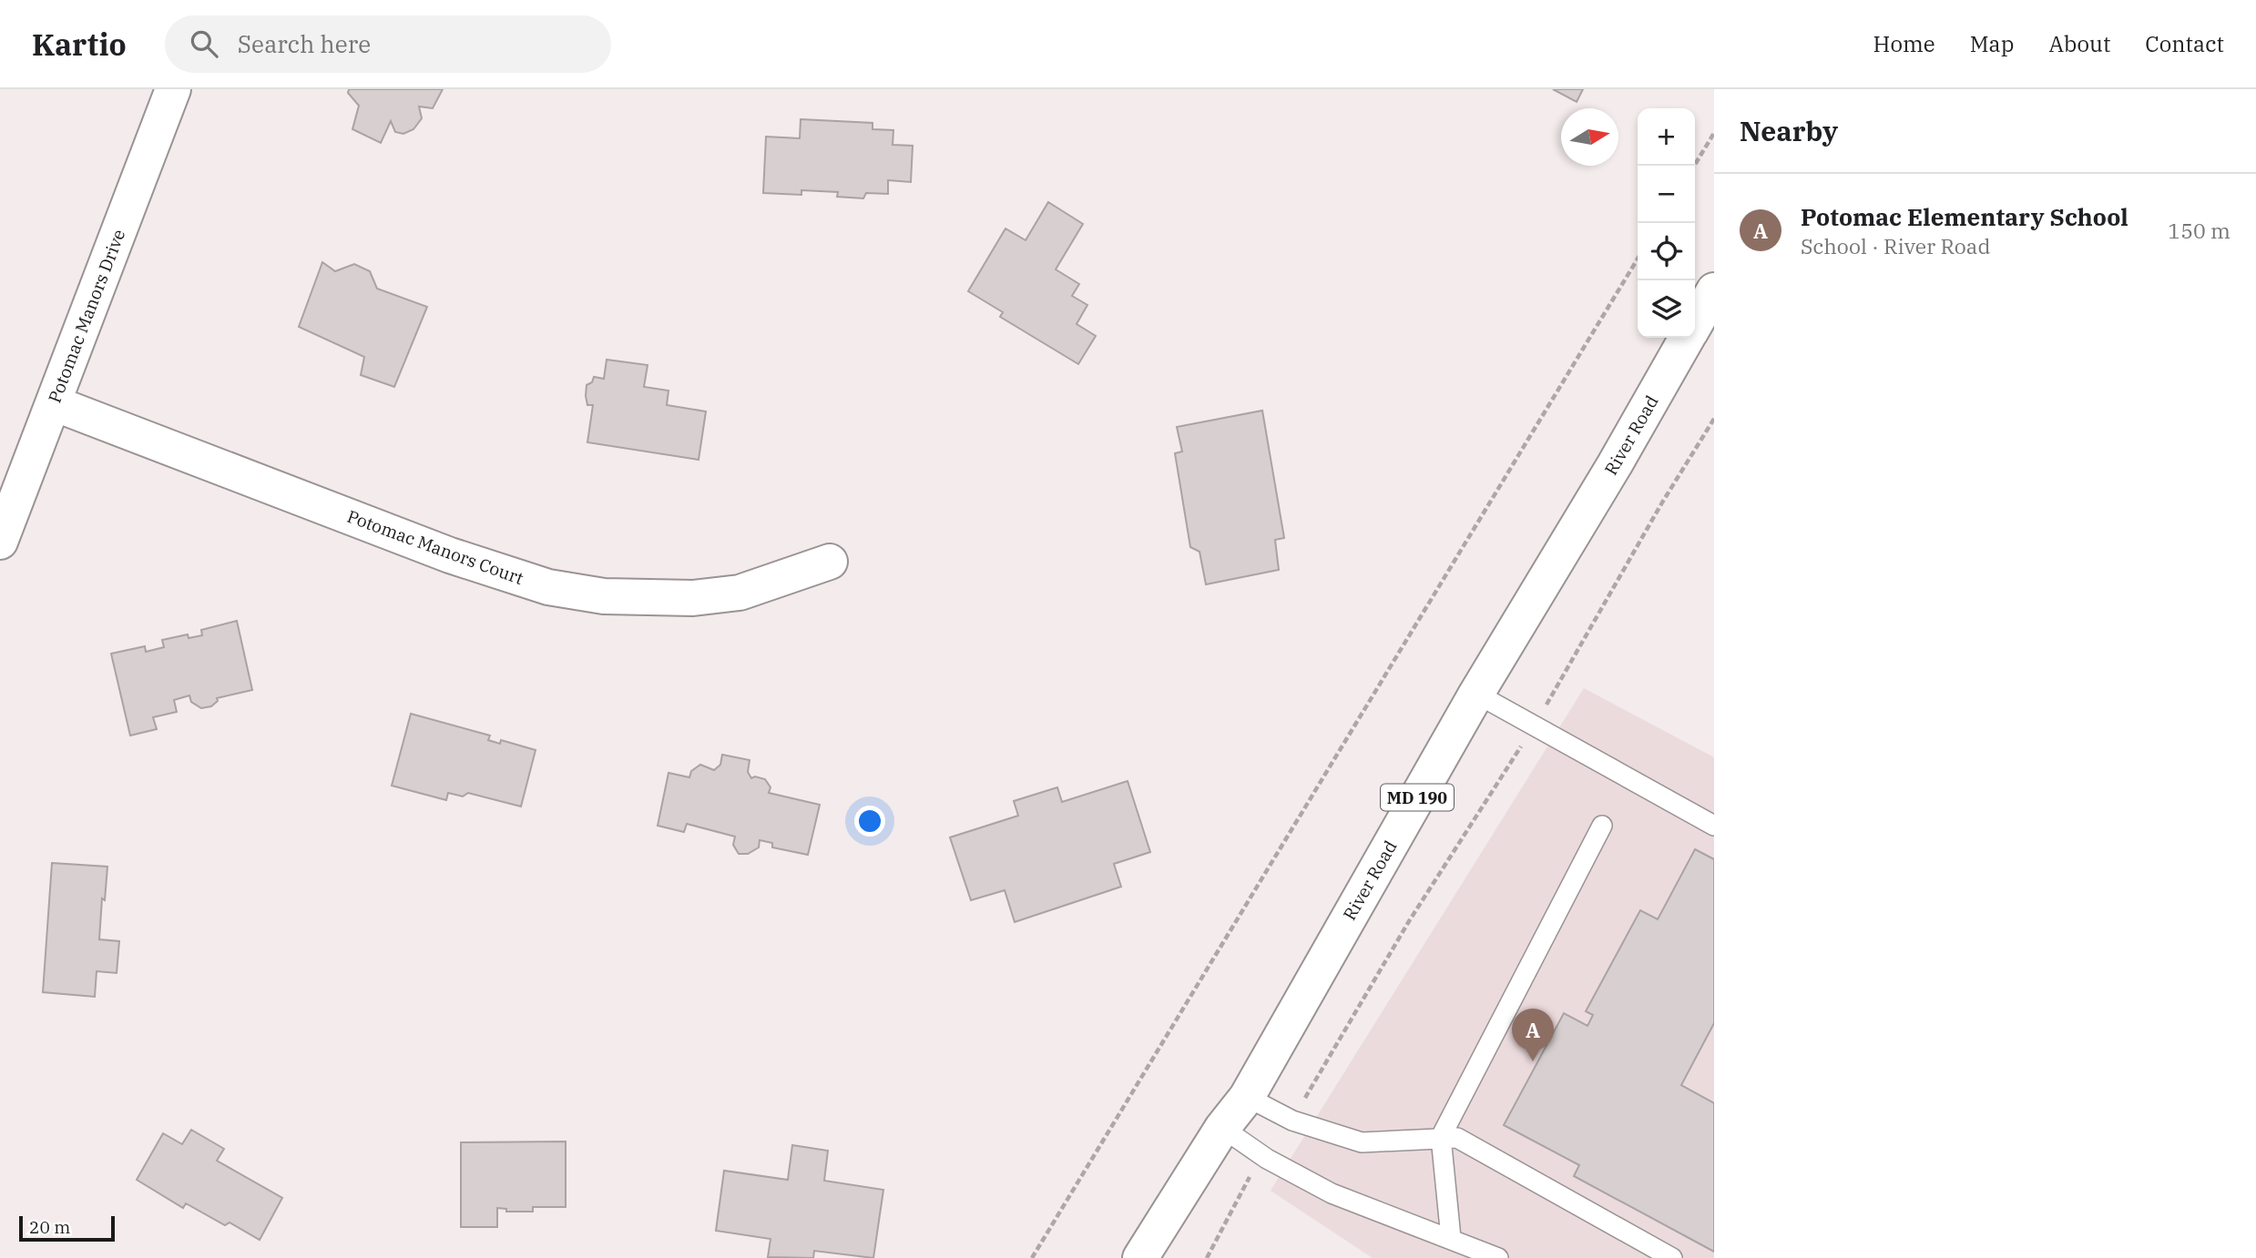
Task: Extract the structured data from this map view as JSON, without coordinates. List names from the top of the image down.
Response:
{
  "streets": {
    "street": [
      "Potomac Manors Drive",
      "River Road",
      "Potomac Manors Court",
      "MD 190"
    ]
  },
  "crossings": [
    ["Potomac Manors Drive", "Potomac Manors Court"]
  ],
  "scale_bar": "20 m",
  "north": "right",
  "page": {
    "header": "Kartio",
    "search": "Search here",
    "nav": [
      "Home",
      "Map",
      "About",
      "Contact"
    ],
    "heading": "Nearby",
    "map_buttons": ["+", "−"],
    "list": [
      {
        "mark": "A",
        "name": "Potomac Elementary School",
        "note": "School · River Road",
        "value": "150 m"
      }
    ],
    "pins": "A",
    "scale": "20 m"
  }
}
